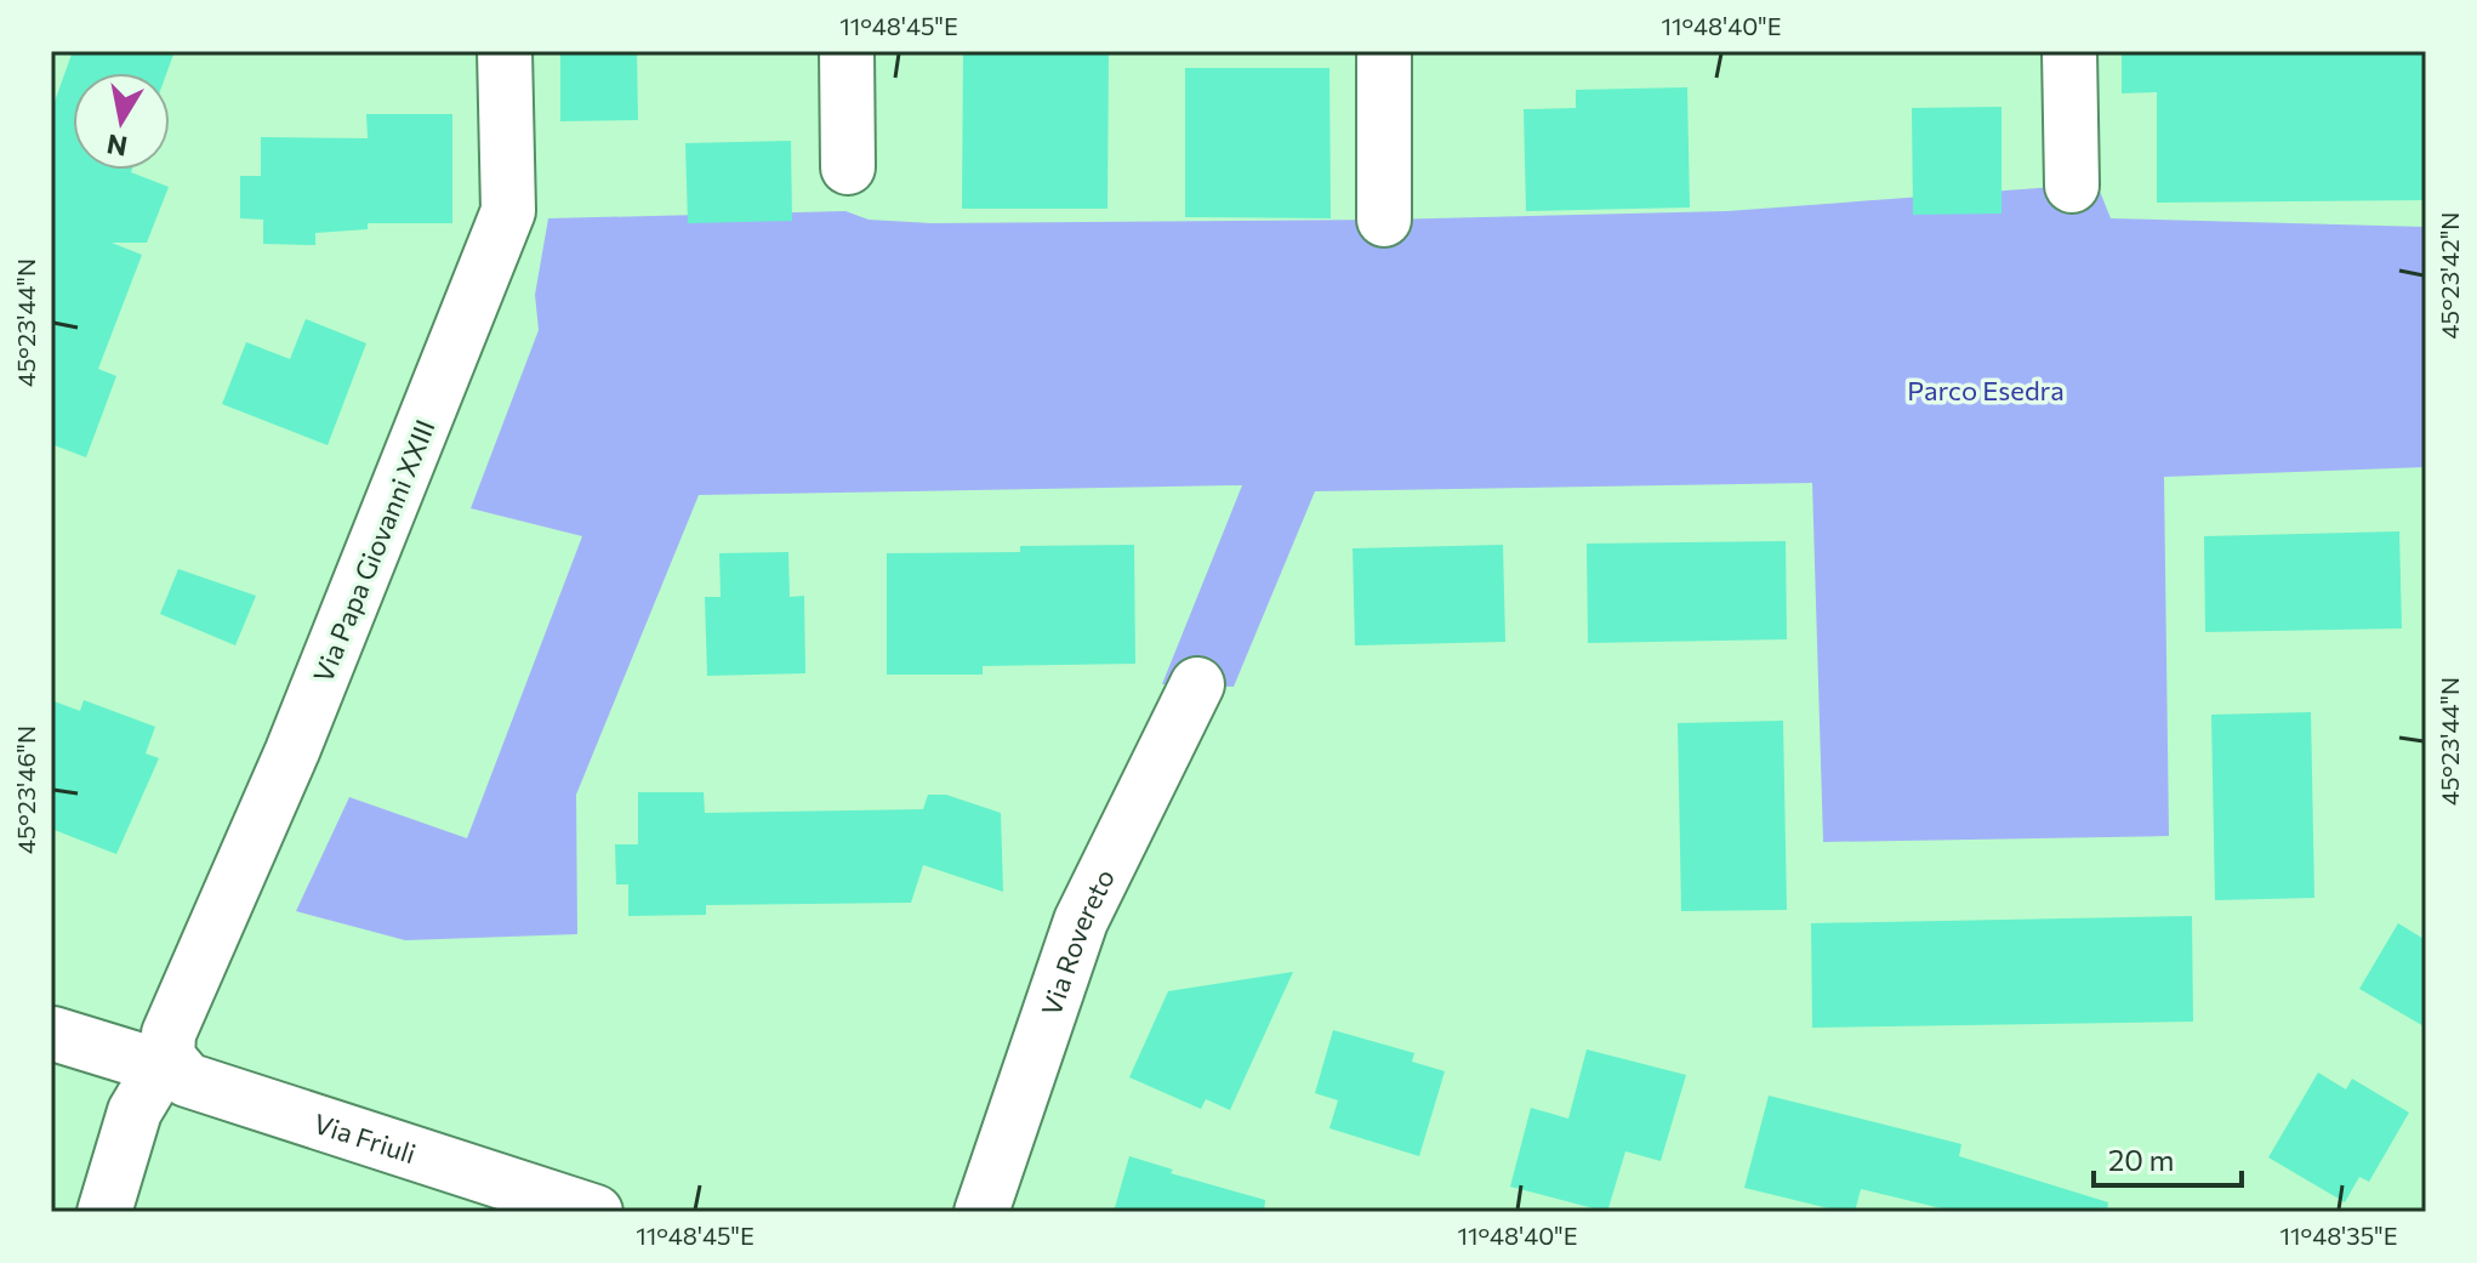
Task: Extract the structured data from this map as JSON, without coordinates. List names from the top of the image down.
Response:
{
  "streets": {
    "street": ["Via Papa Giovanni XXIII", "Via Rovereto", "Via Friuli"]
  },
  "crossings": [
    ["Via Papa Giovanni XXIII", "Via Friuli"]
  ],
  "parks": ["Parco Esedra"],
  "scale_bar": "20 m",
  "north": "bottom",
  "coordinates": [
    "11°48'45\"E",
    "11°48'40\"E",
    "45°23'42\"N",
    "45°23'44\"N",
    "45°23'46\"N",
    "11°48'35\"E"
  ]
}
